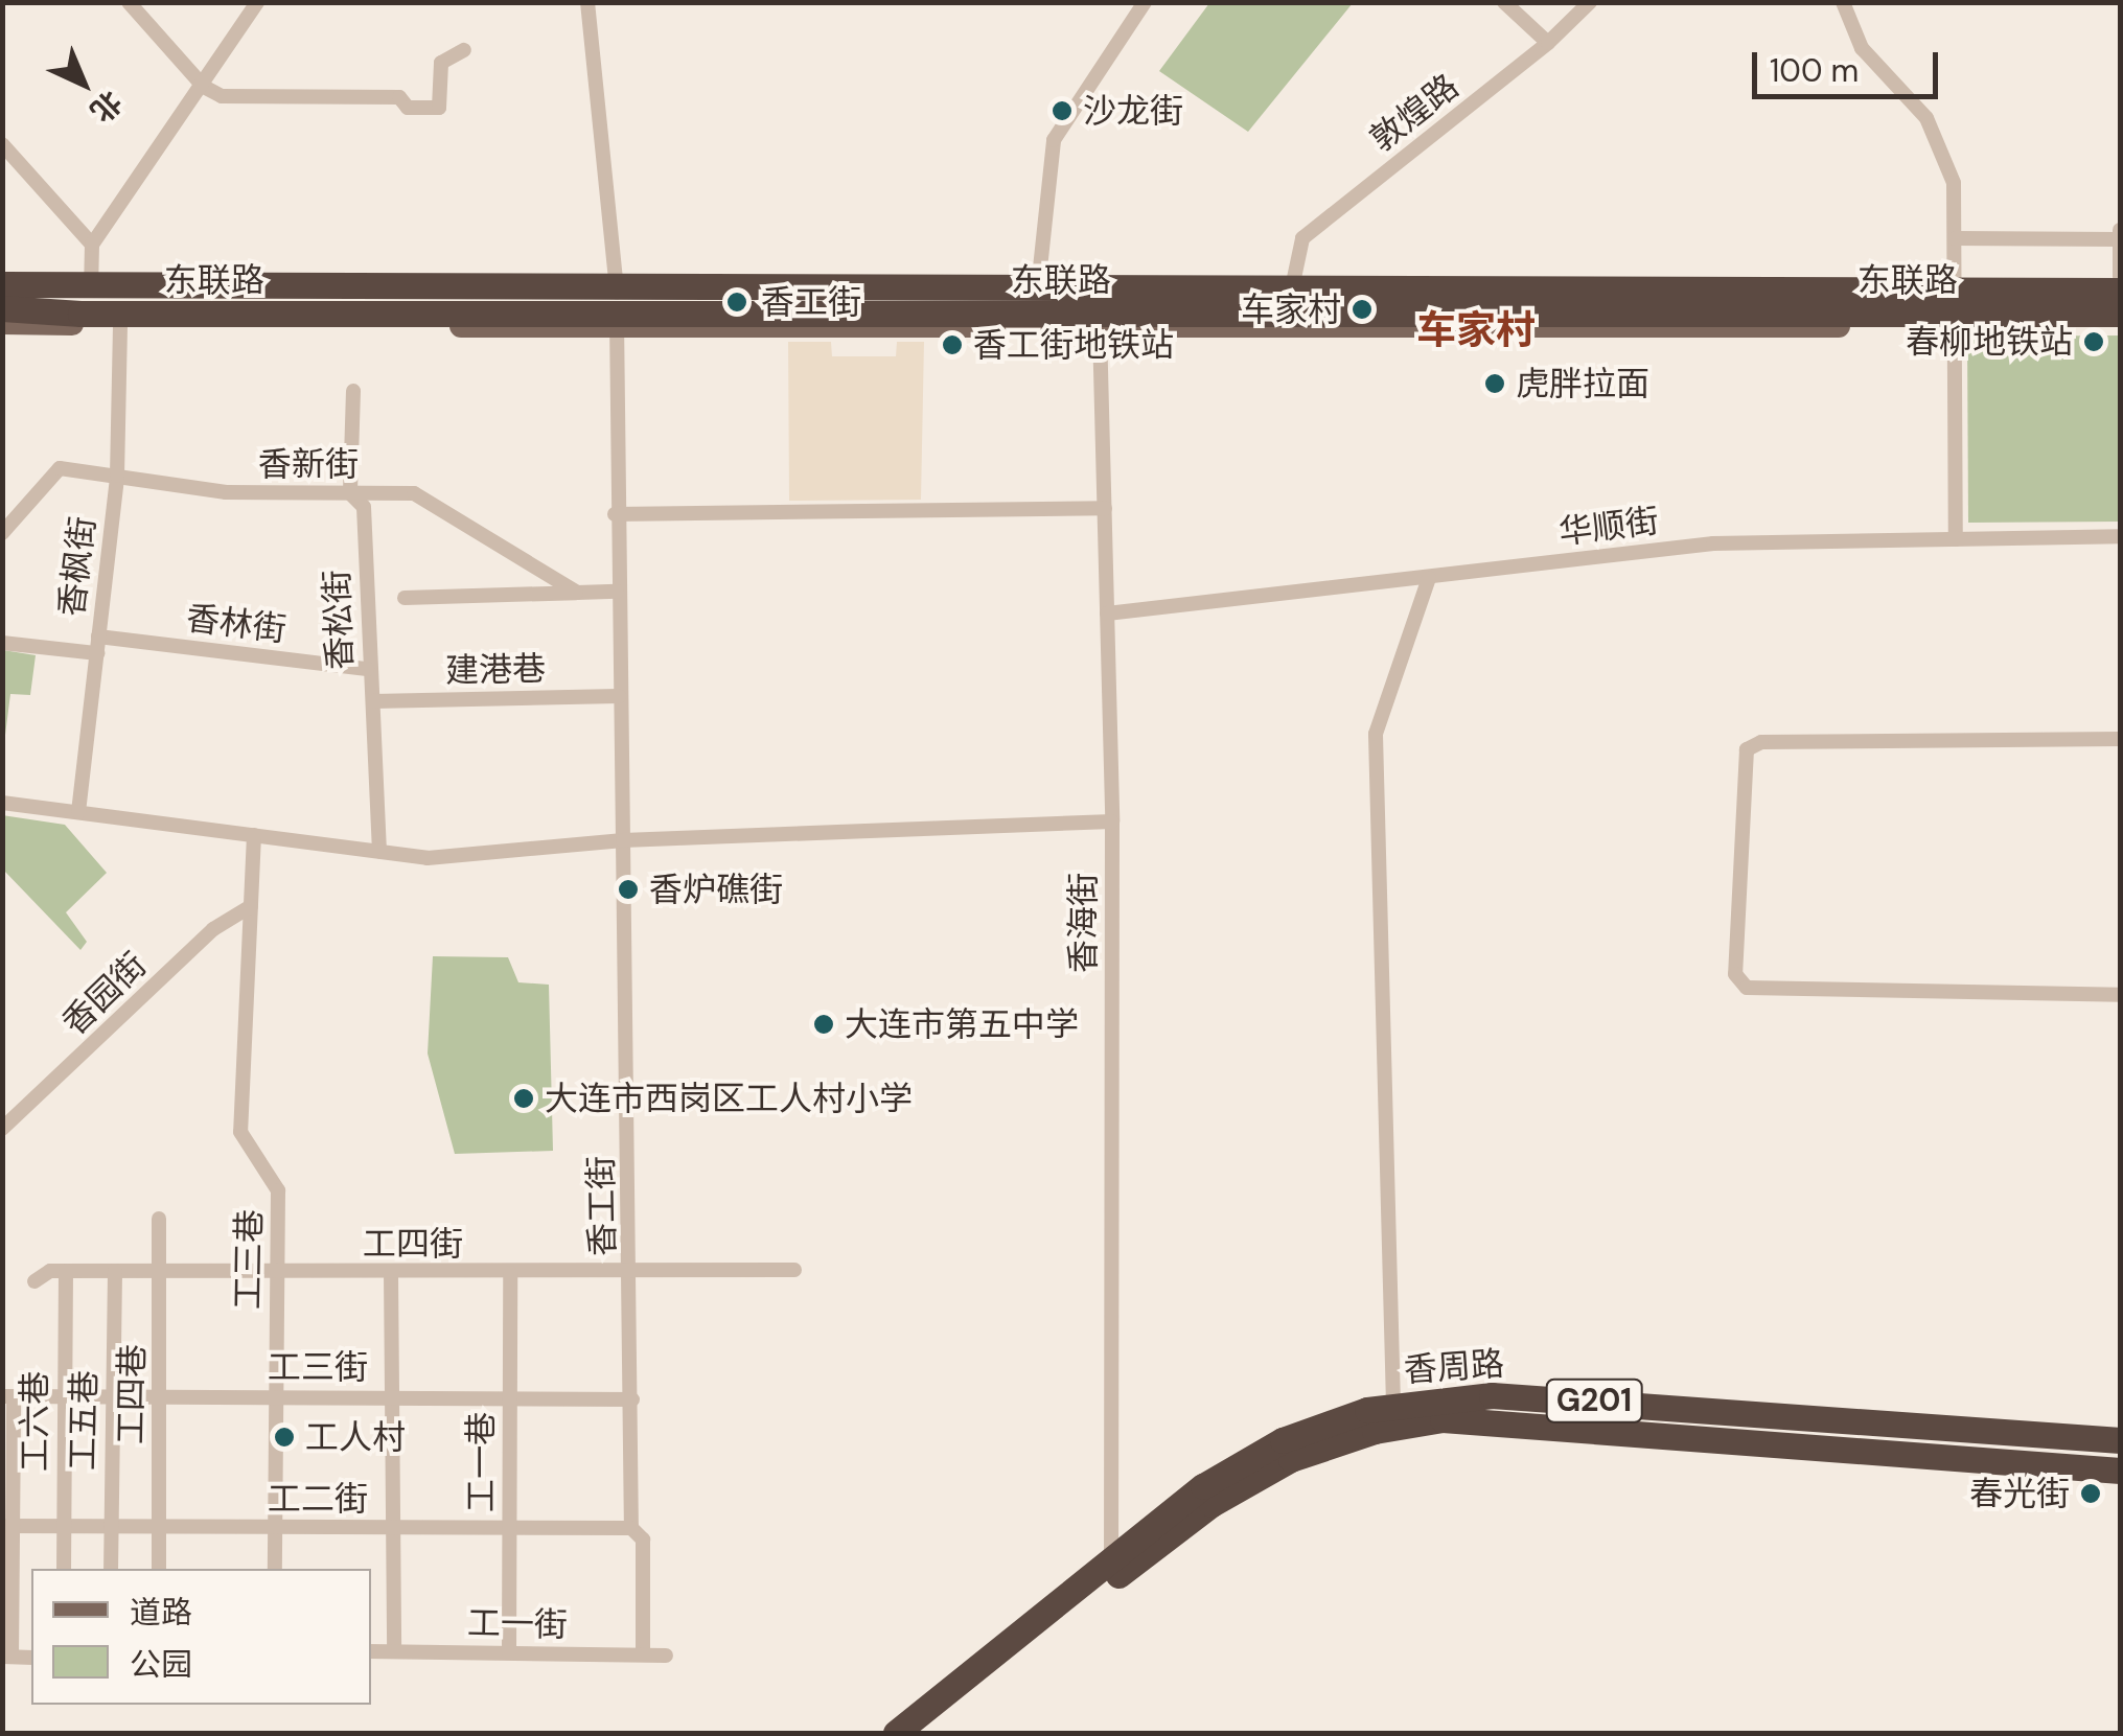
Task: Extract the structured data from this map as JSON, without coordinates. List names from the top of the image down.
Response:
{
  "streets": {
    "highway": ["东联路", "香周路", "G201"],
    "street": [
      "敦煌路",
      "香新街",
      "华顺街",
      "香枫街",
      "香松街",
      "香林街",
      "建港巷",
      "香海街",
      "香园街",
      "香工街",
      "工四街",
      "工三巷",
      "工三街",
      "工四巷",
      "工五巷",
      "工六巷",
      "工一巷",
      "工二街",
      "工一街"
    ]
  },
  "crossings": [
    ["香新街", "香枫街"],
    ["香新街", "香松街"],
    ["华顺街", "香海街"],
    ["香枫街", "香林街"],
    ["香松街", "香林街"],
    ["香松街", "建港巷"],
    ["建港巷", "香工街"],
    ["香海街", "香周路"],
    ["香园街", "工三巷"],
    ["香工街", "工四街"],
    ["香工街", "工三街"],
    ["香工街", "工二街"],
    ["香工街", "工一街"],
    ["工四街", "工三巷"],
    ["工四街", "工四巷"],
    ["工四街", "工五巷"],
    ["工四街", "工六巷"],
    ["工四街", "工一巷"],
    ["工三巷", "工三街"],
    ["工三巷", "工二街"],
    ["工三街", "工四巷"],
    ["工三街", "工五巷"],
    ["工三街", "工六巷"],
    ["工三街", "工一巷"],
    ["工四巷", "工二街"],
    ["工五巷", "工二街"],
    ["工六巷", "工二街"],
    ["工一巷", "工二街"],
    ["工一巷", "工一街"]
  ],
  "districts": ["车家村"],
  "places": [
    "沙龙街",
    "香工街",
    "车家村",
    "春柳地铁站",
    "香工街地铁站",
    "虎胖拉面",
    "香炉礁街",
    "大连市第五中学",
    "大连市西岗区工人村小学",
    "工人村",
    "春光街"
  ],
  "legend": ["道路", "公园"],
  "scale_bar": "100 m",
  "north": "bottom right"
}
